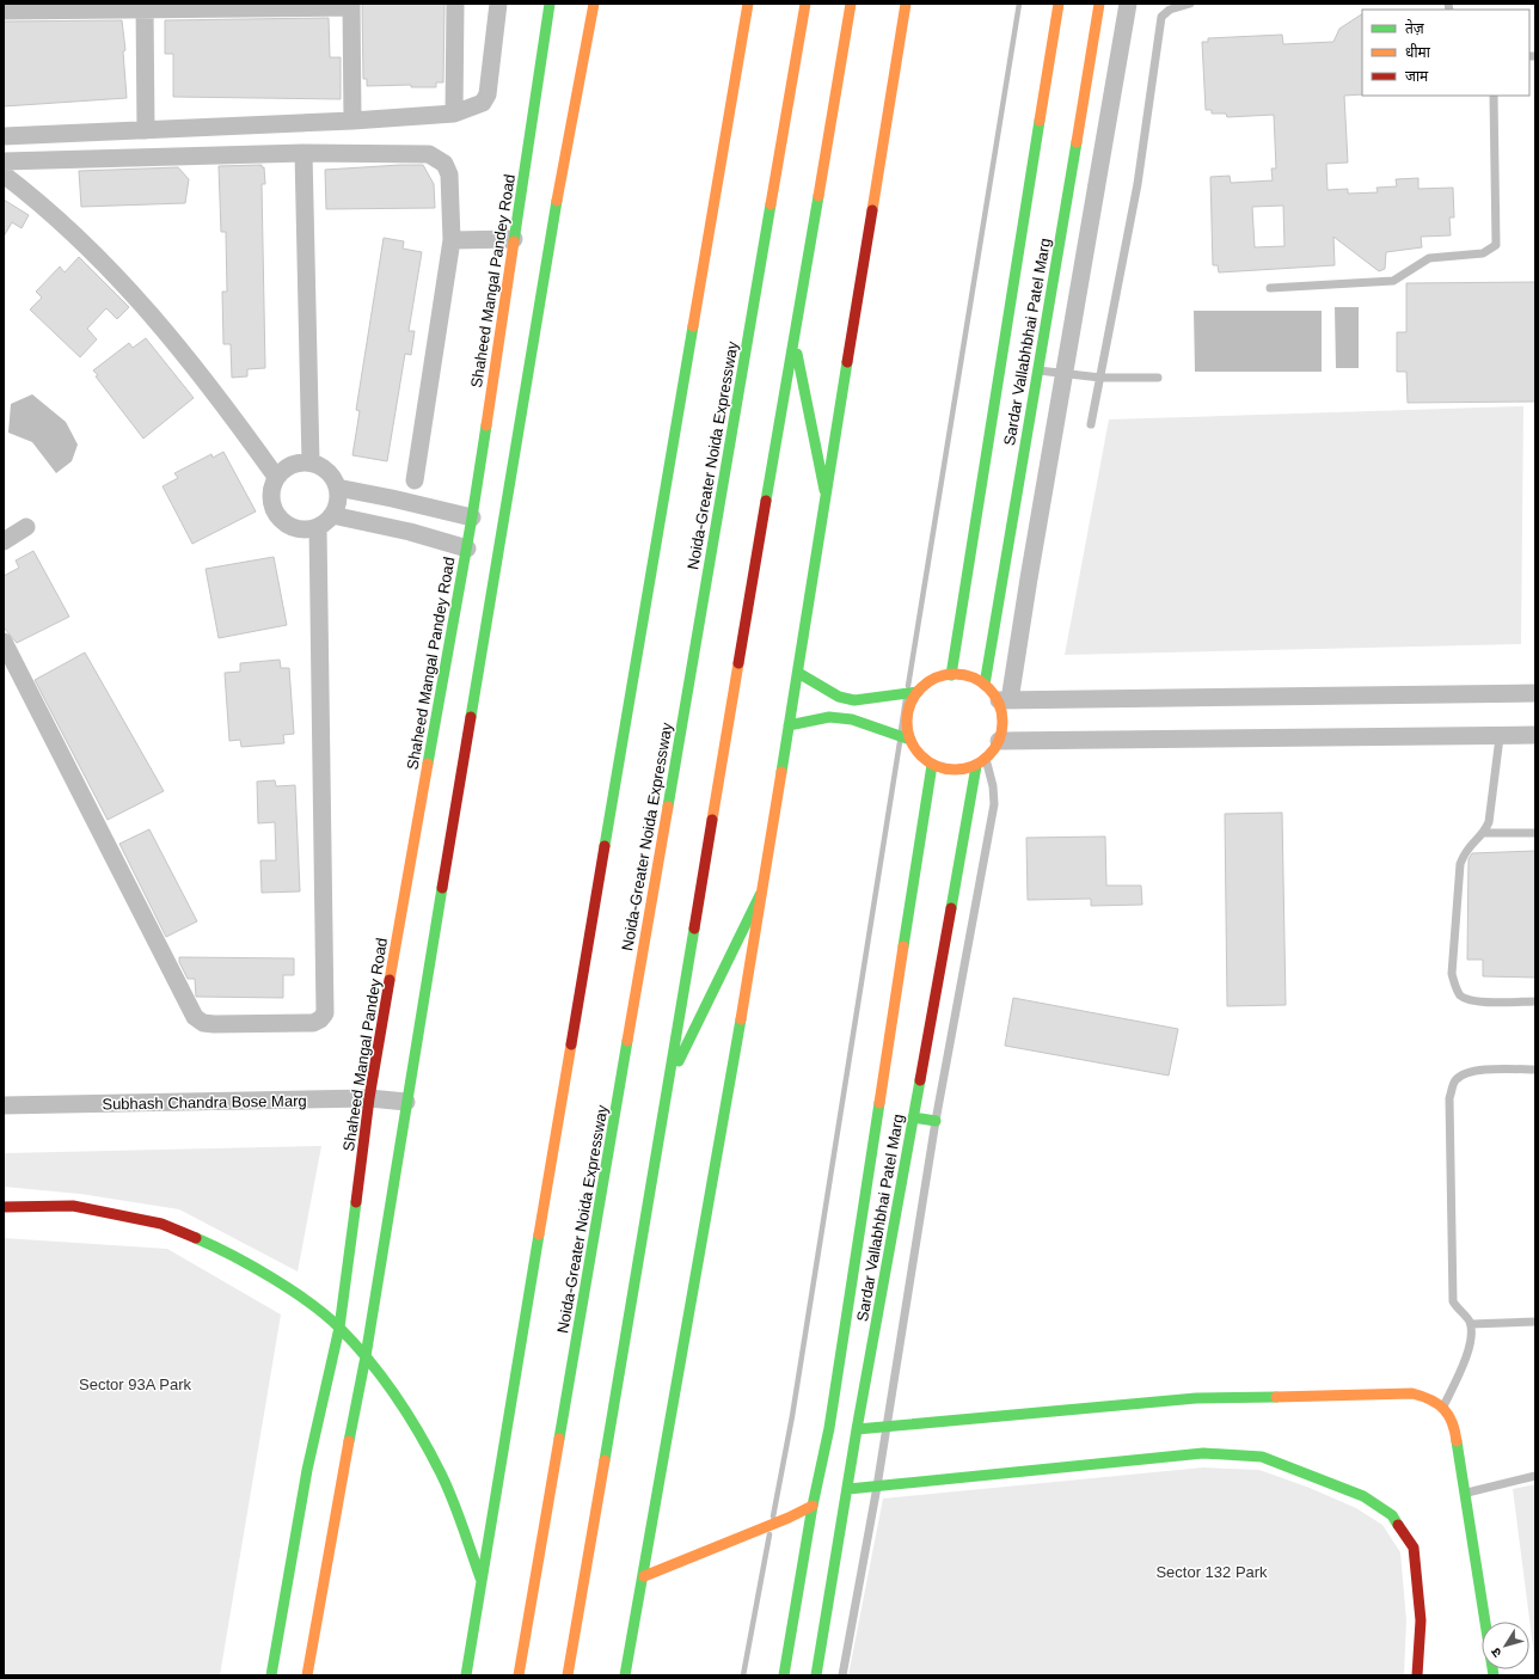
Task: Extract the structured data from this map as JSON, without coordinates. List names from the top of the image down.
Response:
{
  "streets": {
    "main road": ["Shaheed Mangal Pandey Road", "Sardar Vallabhbhai Patel Marg", "Noida-Greater Noida Expressway"],
    "street": ["Subhash Chandra Bose Marg"]
  },
  "crossings": [
    ["Shaheed Mangal Pandey Road", "Subhash Chandra Bose Marg"]
  ],
  "parks": ["Sector 93A Park", "Sector 132 Park"],
  "legend": ["तेज़", "धीमा", "जाम"],
  "north": "bottom left"
}
